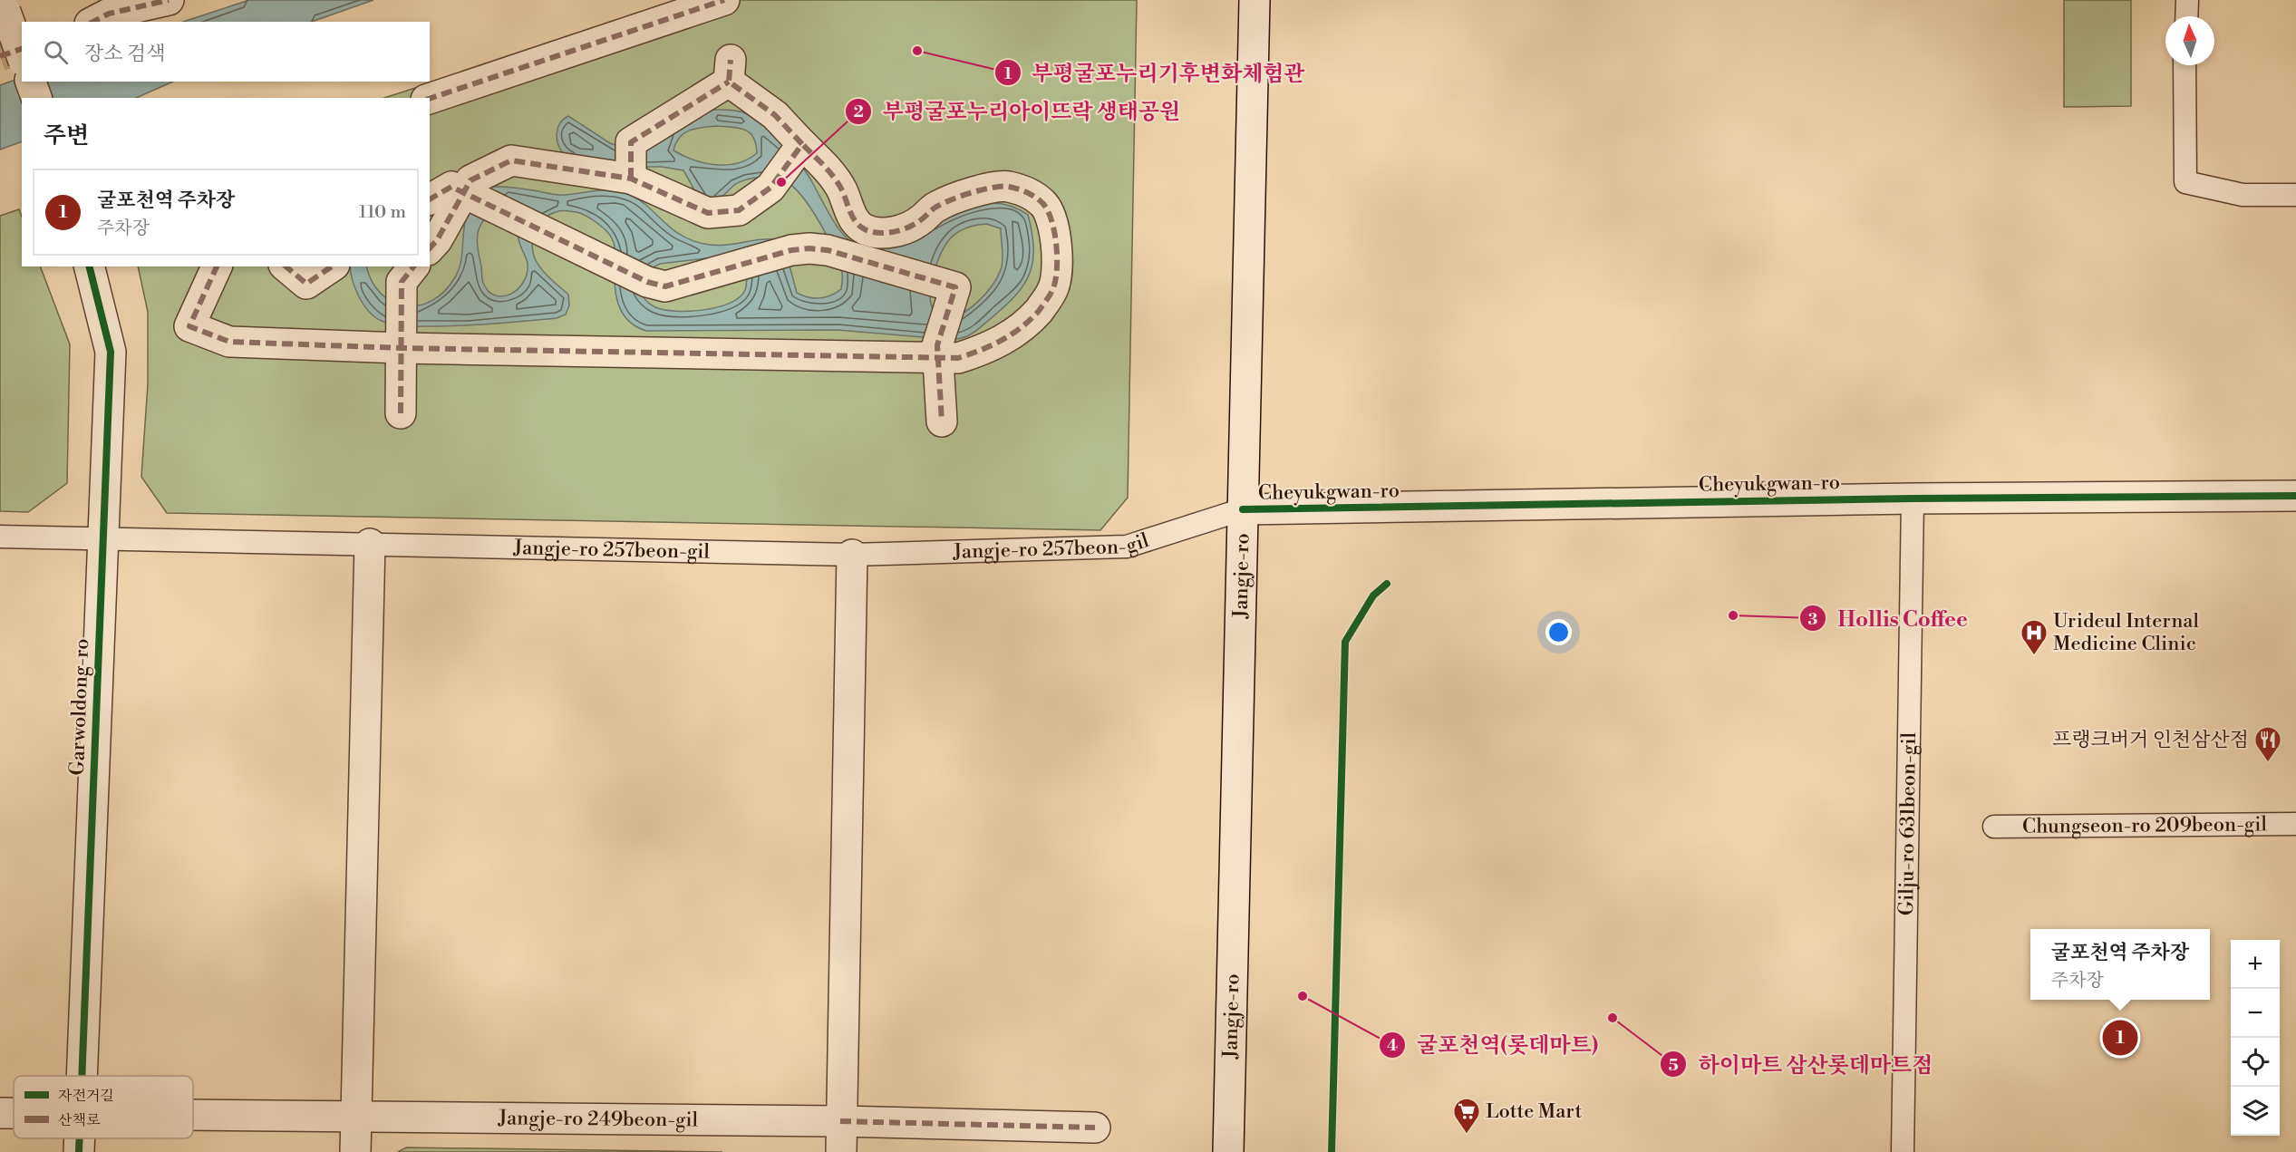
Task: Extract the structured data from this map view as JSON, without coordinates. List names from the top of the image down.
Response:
{
  "streets": {
    "street": [
      "Cheyukgwan-ro",
      "Jangje-ro",
      "Garwoldong-ro",
      "Jangje-ro 249beon-gil"
    ],
    "lane": ["Jangje-ro 257beon-gil", "Gilju-ro 631beon-gil", "Chungseon-ro 209beon-gil"]
  },
  "crossings": [
    ["Cheyukgwan-ro", "Jangje-ro 257beon-gil"],
    ["Cheyukgwan-ro", "Jangje-ro"],
    ["Cheyukgwan-ro", "Gilju-ro 631beon-gil"],
    ["Jangje-ro 257beon-gil", "Jangje-ro"],
    ["Jangje-ro 257beon-gil", "Garwoldong-ro"]
  ],
  "places": {
    "other": [
      "부평굴포누리기후변화체험관",
      "부평굴포누리아이뜨락 생태공원",
      "Hollis Coffee",
      "굴포천역(롯데마트)",
      "하이마트 삼산롯데마트점"
    ],
    "hospital": ["Urideul Internal Medicine Clinic"],
    "restaurant": ["프랭크버거 인천삼산점"],
    "supermarket": ["Lotte Mart"]
  },
  "legend": ["자전거길", "산책로"],
  "north": "top",
  "page": {
    "search": "장소 검색",
    "heading": "주변",
    "list": [
      {
        "mark": "1",
        "name": "굴포천역 주차장",
        "note": "주차장",
        "value": "110 m"
      }
    ],
    "popup": ["굴포천역 주차장", "주차장"],
    "map_buttons": ["+", "−"],
    "pins": "1"
  }
}
